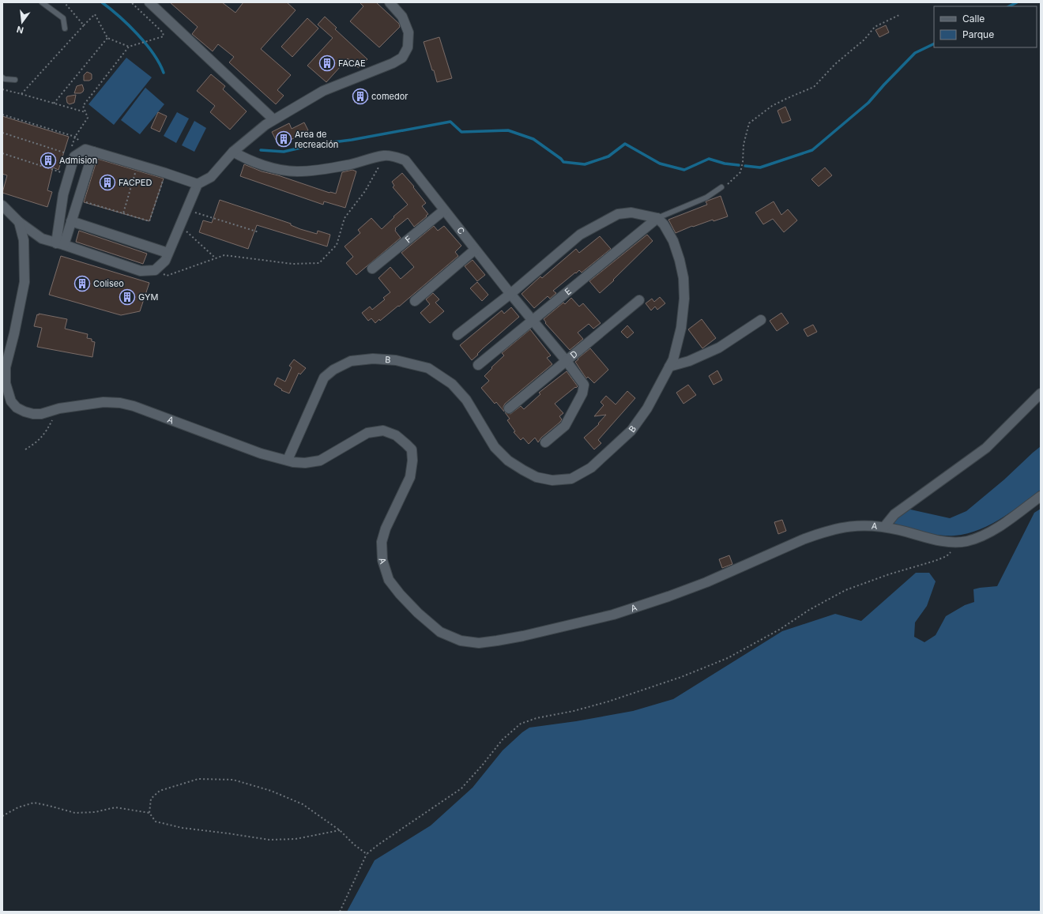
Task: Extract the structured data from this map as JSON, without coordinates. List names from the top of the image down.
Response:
{
  "streets": {
    "street": [
      "C",
      "F",
      "E",
      "D",
      "B",
      "A"
    ]
  },
  "crossings": [
    ["C", "F"],
    ["C", "E"],
    ["C", "D"],
    ["E", "B"],
    ["B", "A"]
  ],
  "places": {
    "building": [
      "FACAE",
      "comedor",
      "Area de recreación",
      "Admision",
      "FACPED",
      "Coliseo",
      "GYM"
    ]
  },
  "legend": ["Calle", "Parque"],
  "north": "bottom"
}
